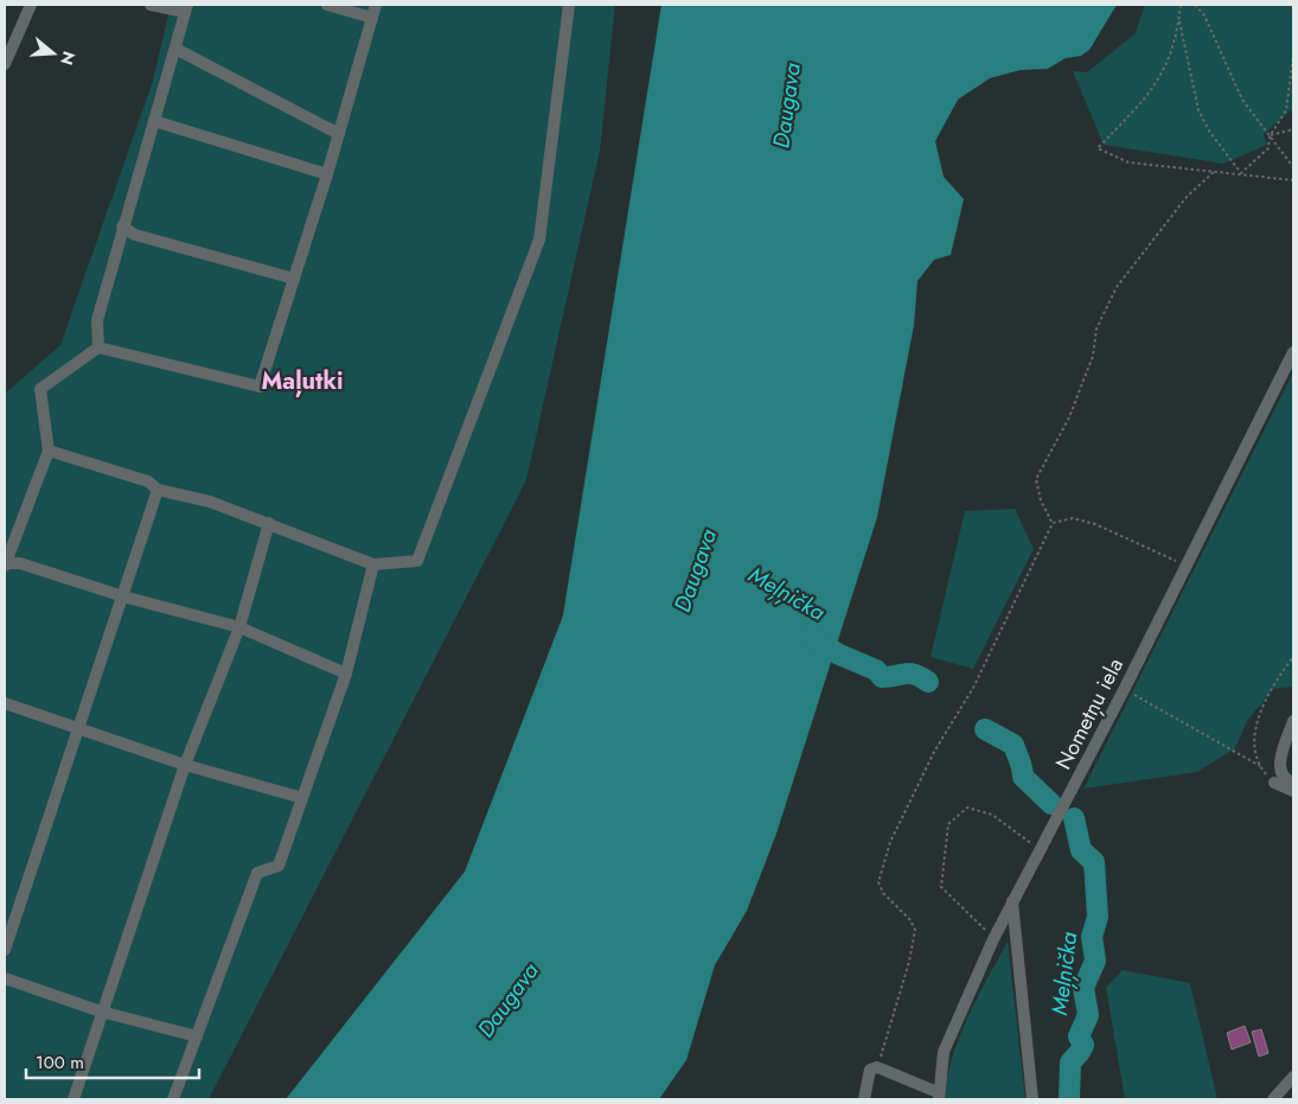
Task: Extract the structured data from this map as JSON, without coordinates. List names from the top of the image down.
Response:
{
  "streets": {
    "street": ["Nometņu iela"]
  },
  "districts": ["Maļutki"],
  "water": ["Daugava", "Meļņička"],
  "scale_bar": "100 m",
  "north": "right"
}
